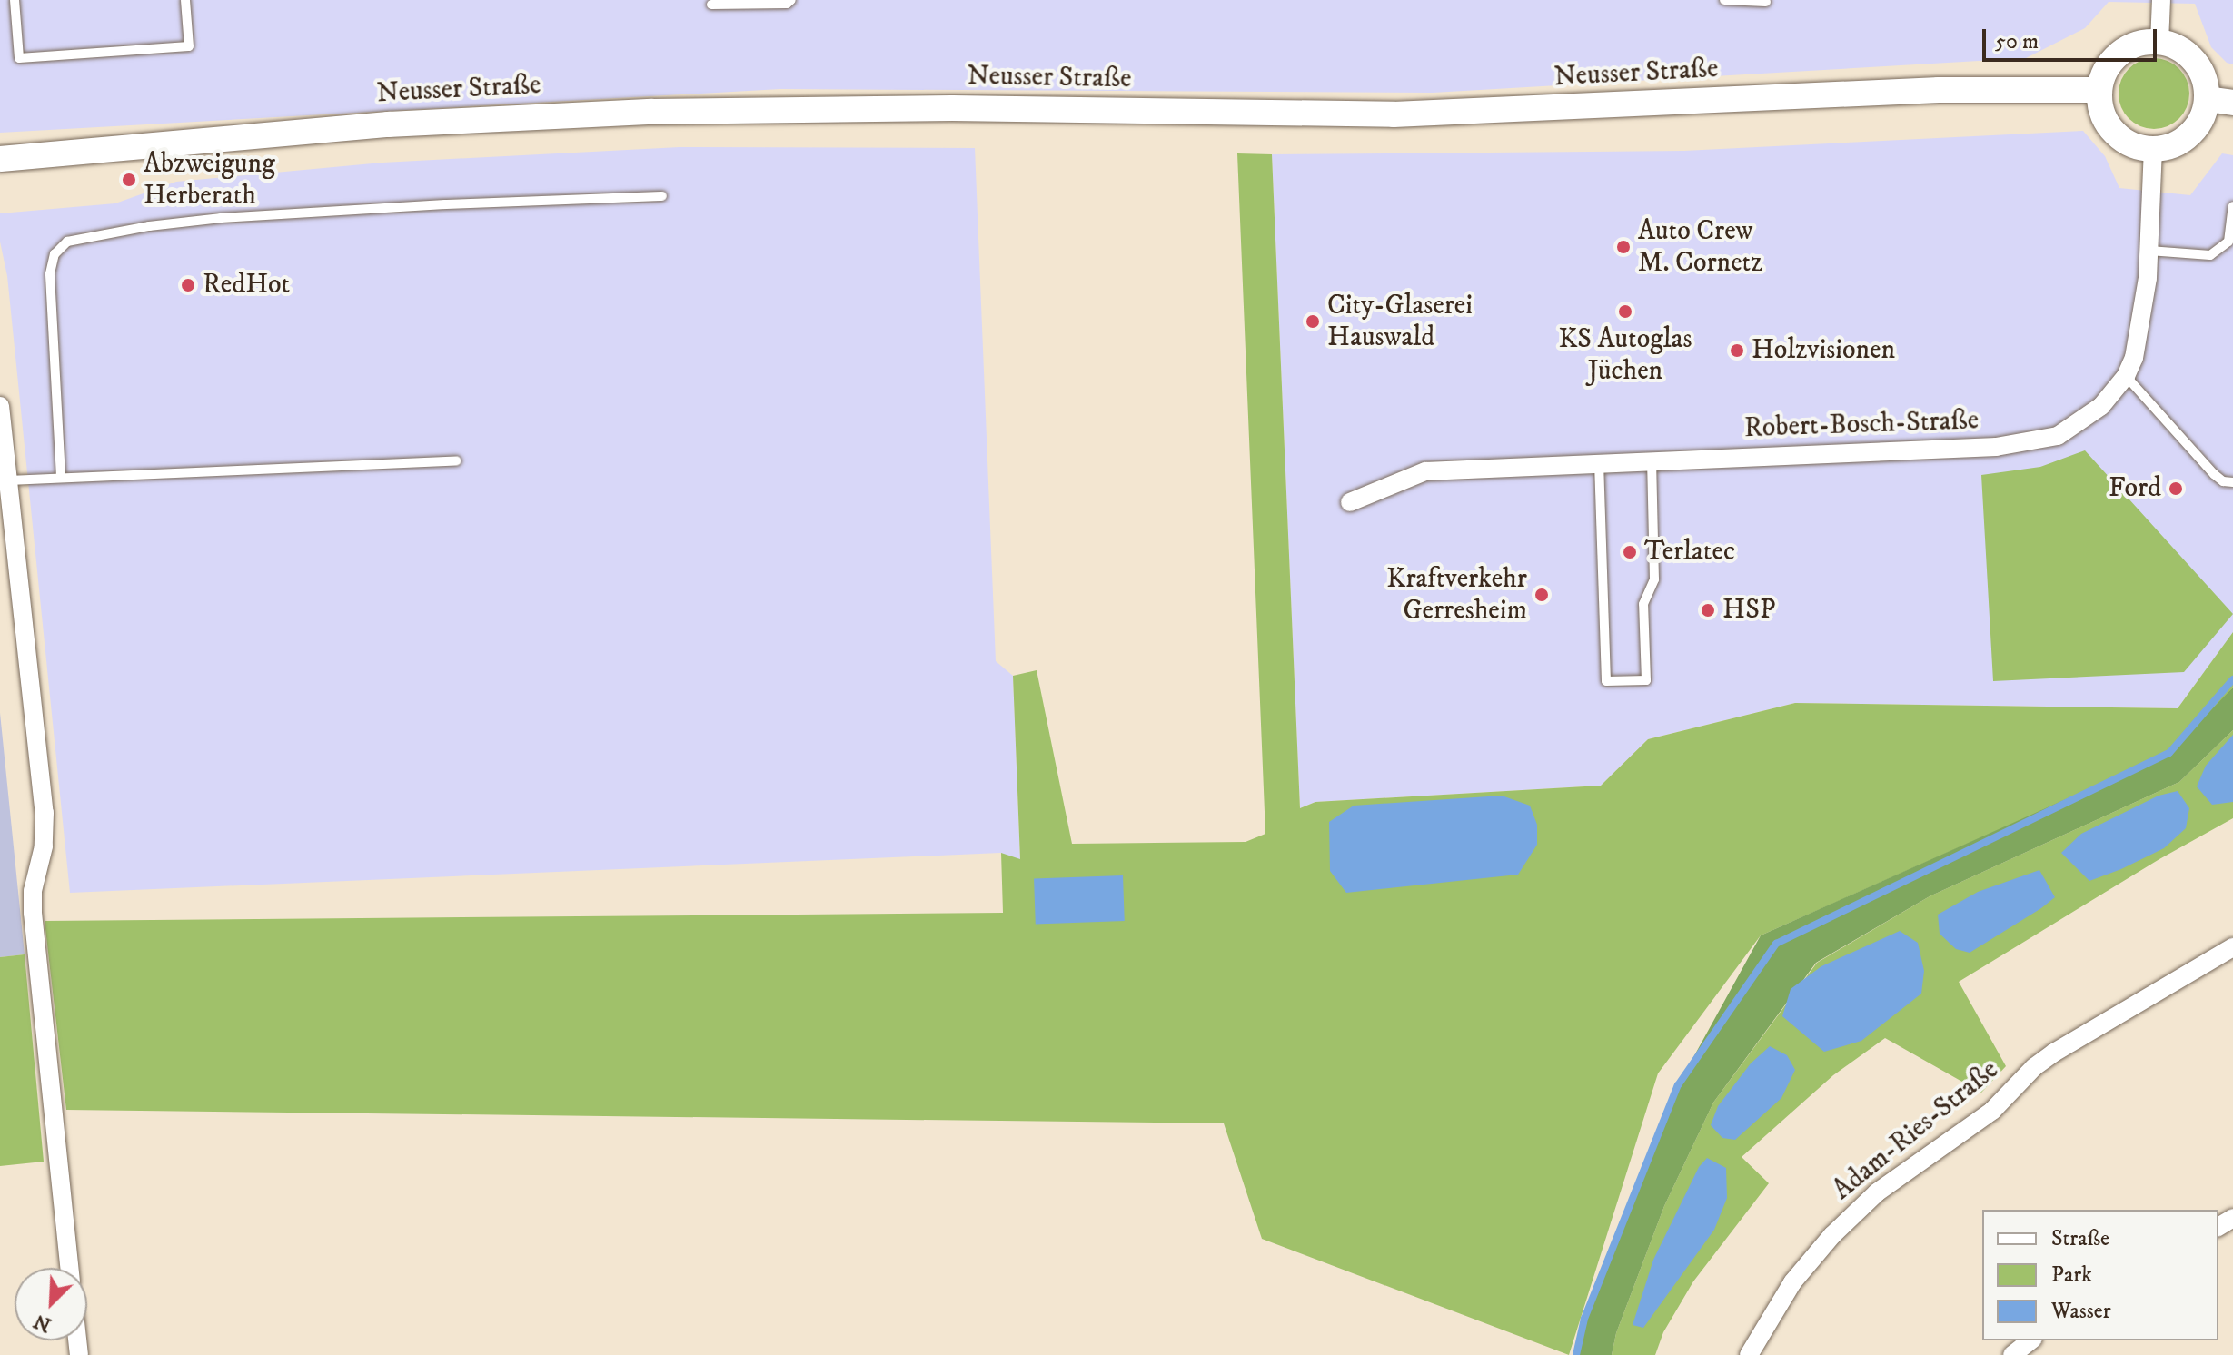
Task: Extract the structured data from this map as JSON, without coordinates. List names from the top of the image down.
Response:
{
  "streets": {
    "main road": ["Neusser Straße"],
    "street": ["Robert-Bosch-Straße", "Adam-Ries-Straße"]
  },
  "crossings": [
    ["Neusser Straße", "Robert-Bosch-Straße"]
  ],
  "places": [
    "Abzweigung Herberath",
    "Auto Crew M. Cornetz",
    "RedHot",
    "KS Autoglas Jüchen",
    "City-Glaserei Hauswald",
    "Holzvisionen",
    "Ford",
    "Terlatec",
    "Kraftverkehr Gerresheim",
    "HSP"
  ],
  "legend": ["Straße", "Park", "Wasser"],
  "scale_bar": "50 m",
  "north": "bottom left"
}
